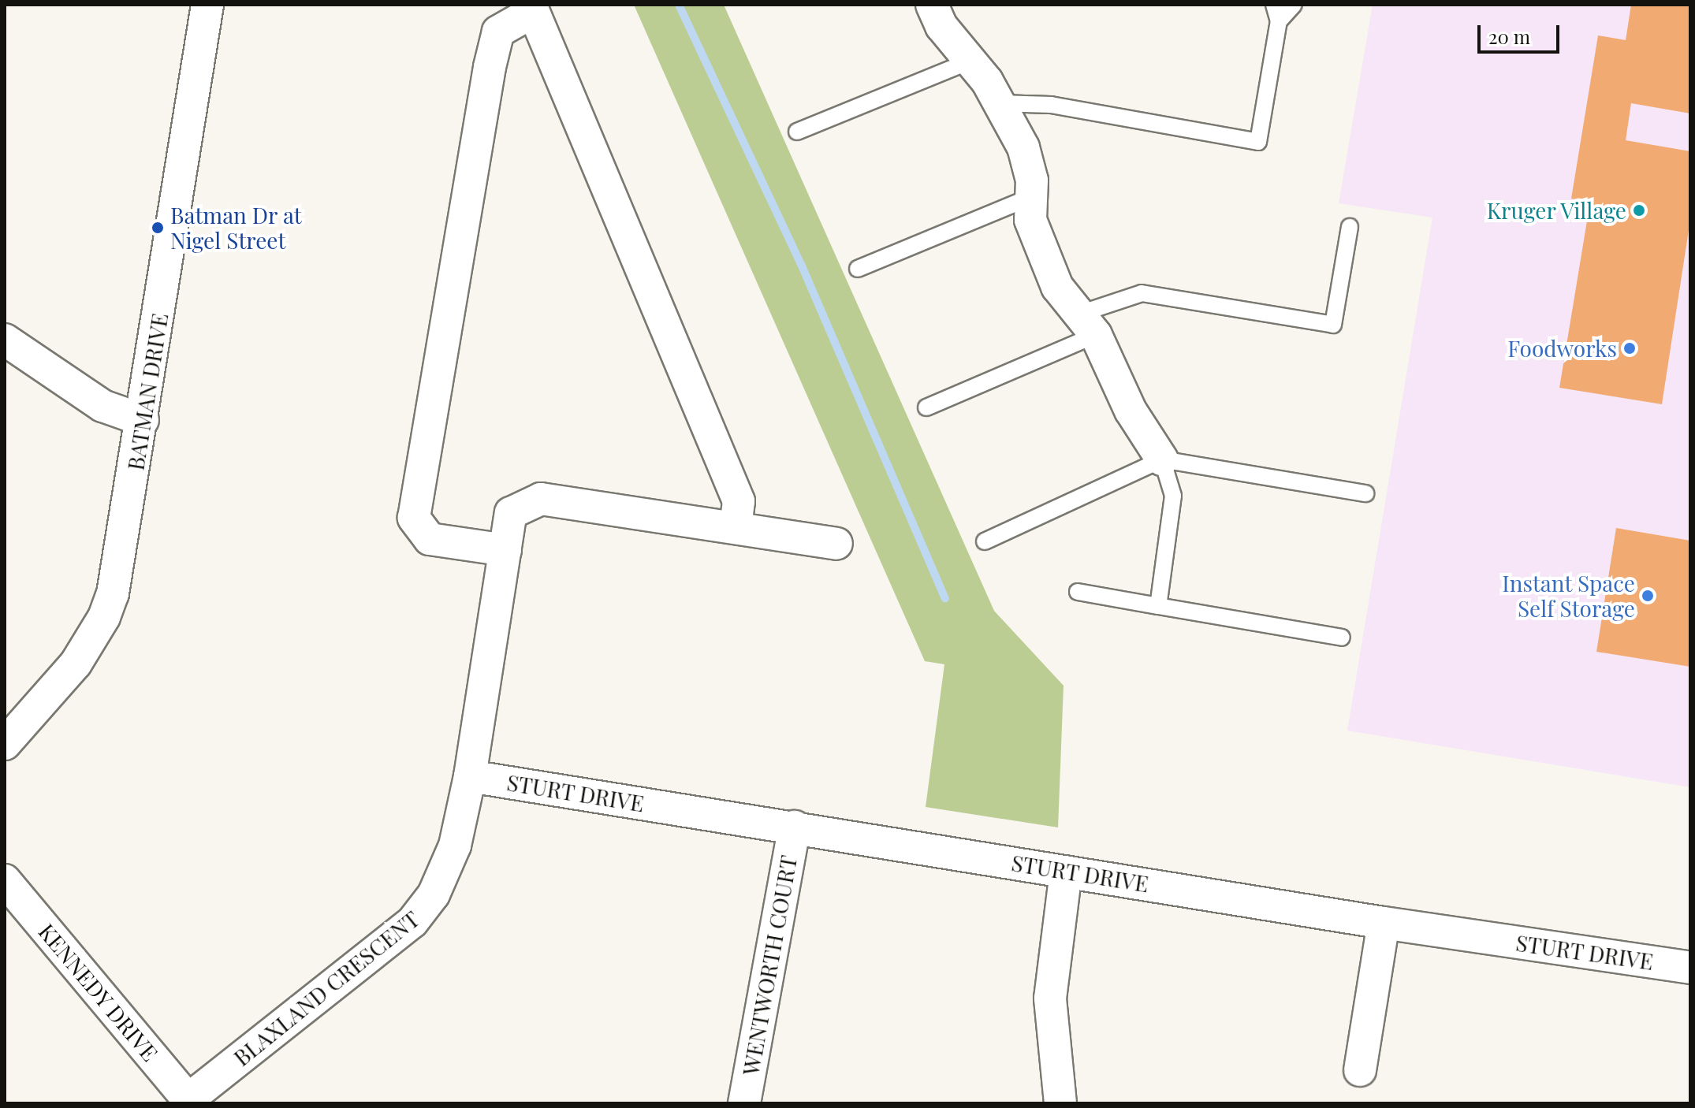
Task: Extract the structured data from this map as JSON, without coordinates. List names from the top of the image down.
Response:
{
  "streets": {
    "street": [
      "BATMAN DRIVE",
      "STURT DRIVE",
      "WENTWORTH COURT",
      "BLAXLAND CRESCENT",
      "KENNEDY DRIVE"
    ]
  },
  "crossings": [
    ["STURT DRIVE", "WENTWORTH COURT"],
    ["STURT DRIVE", "BLAXLAND CRESCENT"],
    ["BLAXLAND CRESCENT", "KENNEDY DRIVE"]
  ],
  "places": [
    "Kruger Village",
    "Batman Dr at Nigel Street",
    "Foodworks",
    "Instant Space Self Storage"
  ],
  "scale_bar": "20 m"
}
